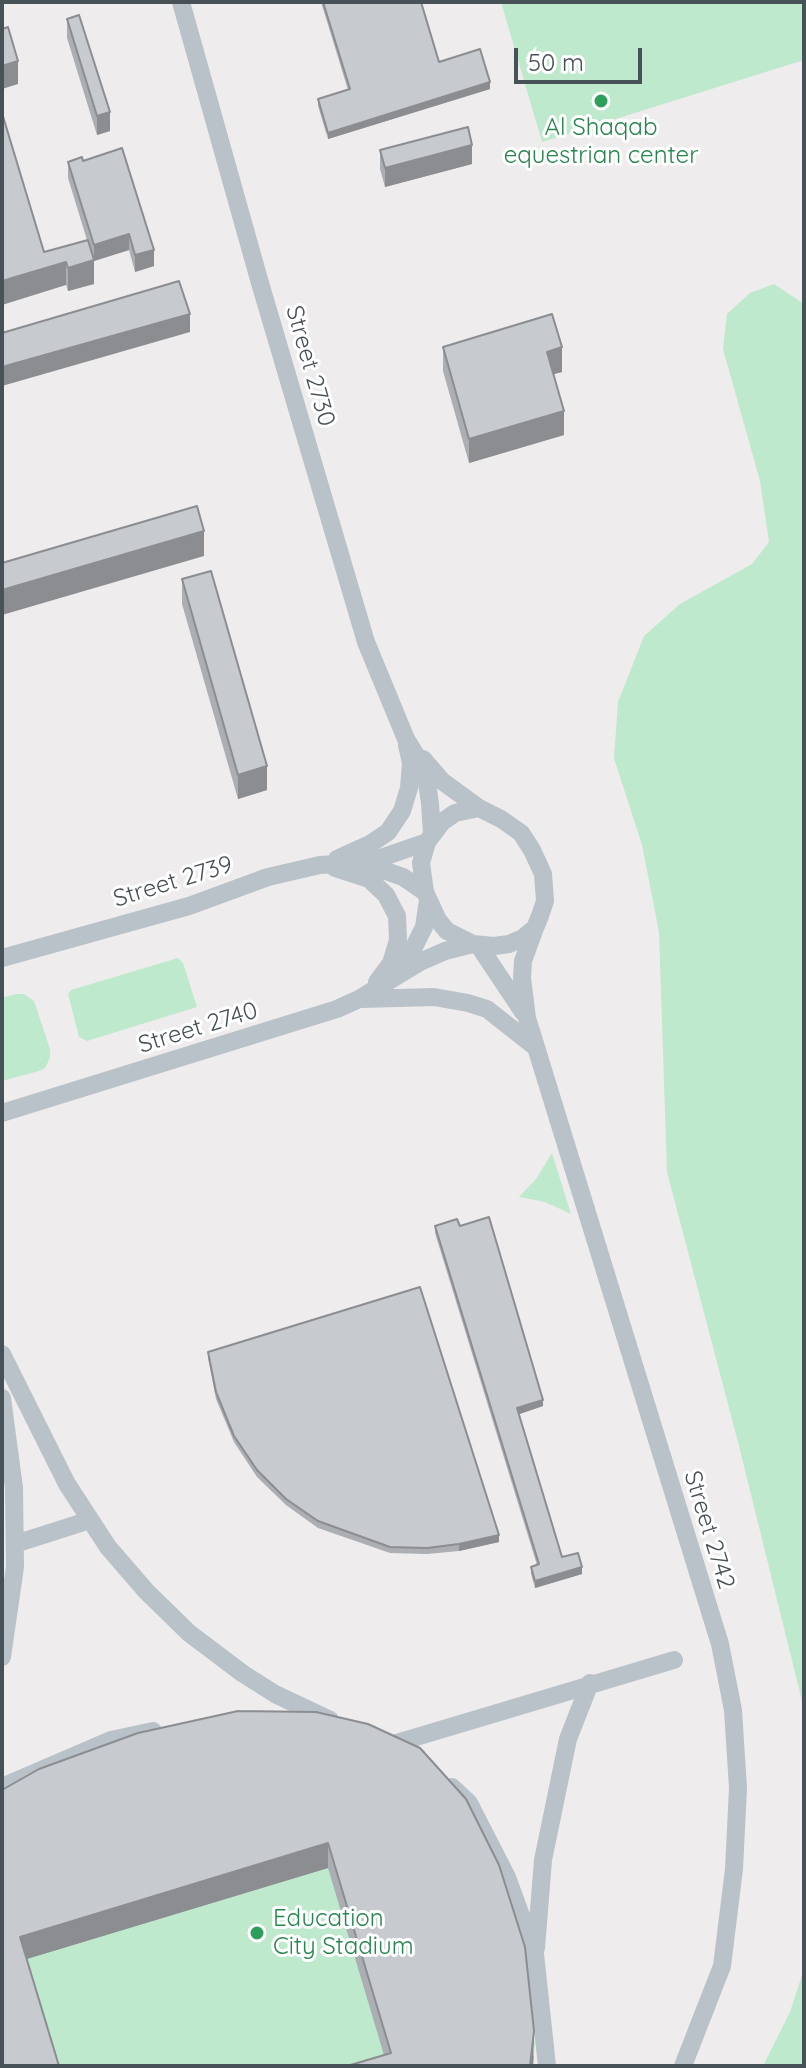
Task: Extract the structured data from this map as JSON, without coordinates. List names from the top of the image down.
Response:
{
  "streets": {
    "street": [
      "Street 2730",
      "Street 2739",
      "Street 2740",
      "Street 2742"
    ]
  },
  "crossings": [
    ["Street 2730", "Street 2739"],
    ["Street 2730", "Street 2740"],
    ["Street 2730", "Street 2742"],
    ["Street 2739", "Street 2740"],
    ["Street 2739", "Street 2742"],
    ["Street 2740", "Street 2742"]
  ],
  "places": ["Al Shaqab equestrian center", "Education City Stadium"],
  "scale_bar": "50 m"
}
